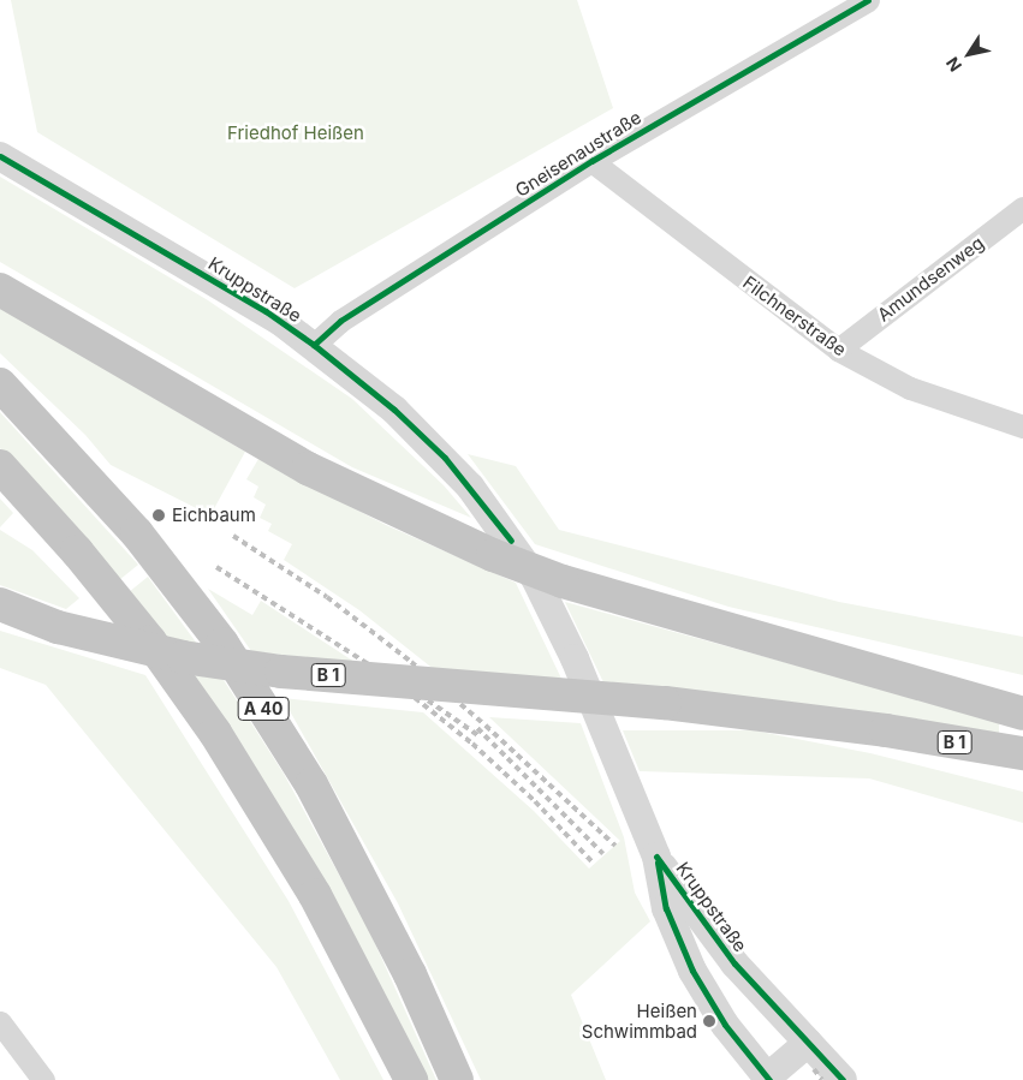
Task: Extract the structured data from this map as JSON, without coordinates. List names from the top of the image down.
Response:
{
  "streets": {
    "highway": ["B 1", "A 40"],
    "street": [
      "Gneisenaustraße",
      "Amundsenweg",
      "Kruppstraße",
      "Filchnerstraße"
    ]
  },
  "crossings": [
    ["Gneisenaustraße", "Kruppstraße"],
    ["Gneisenaustraße", "Filchnerstraße"],
    ["Amundsenweg", "Filchnerstraße"]
  ],
  "parks": ["Friedhof Heißen"],
  "places": ["Eichbaum", "Heißen Schwimmbad"],
  "north": "bottom left"
}
